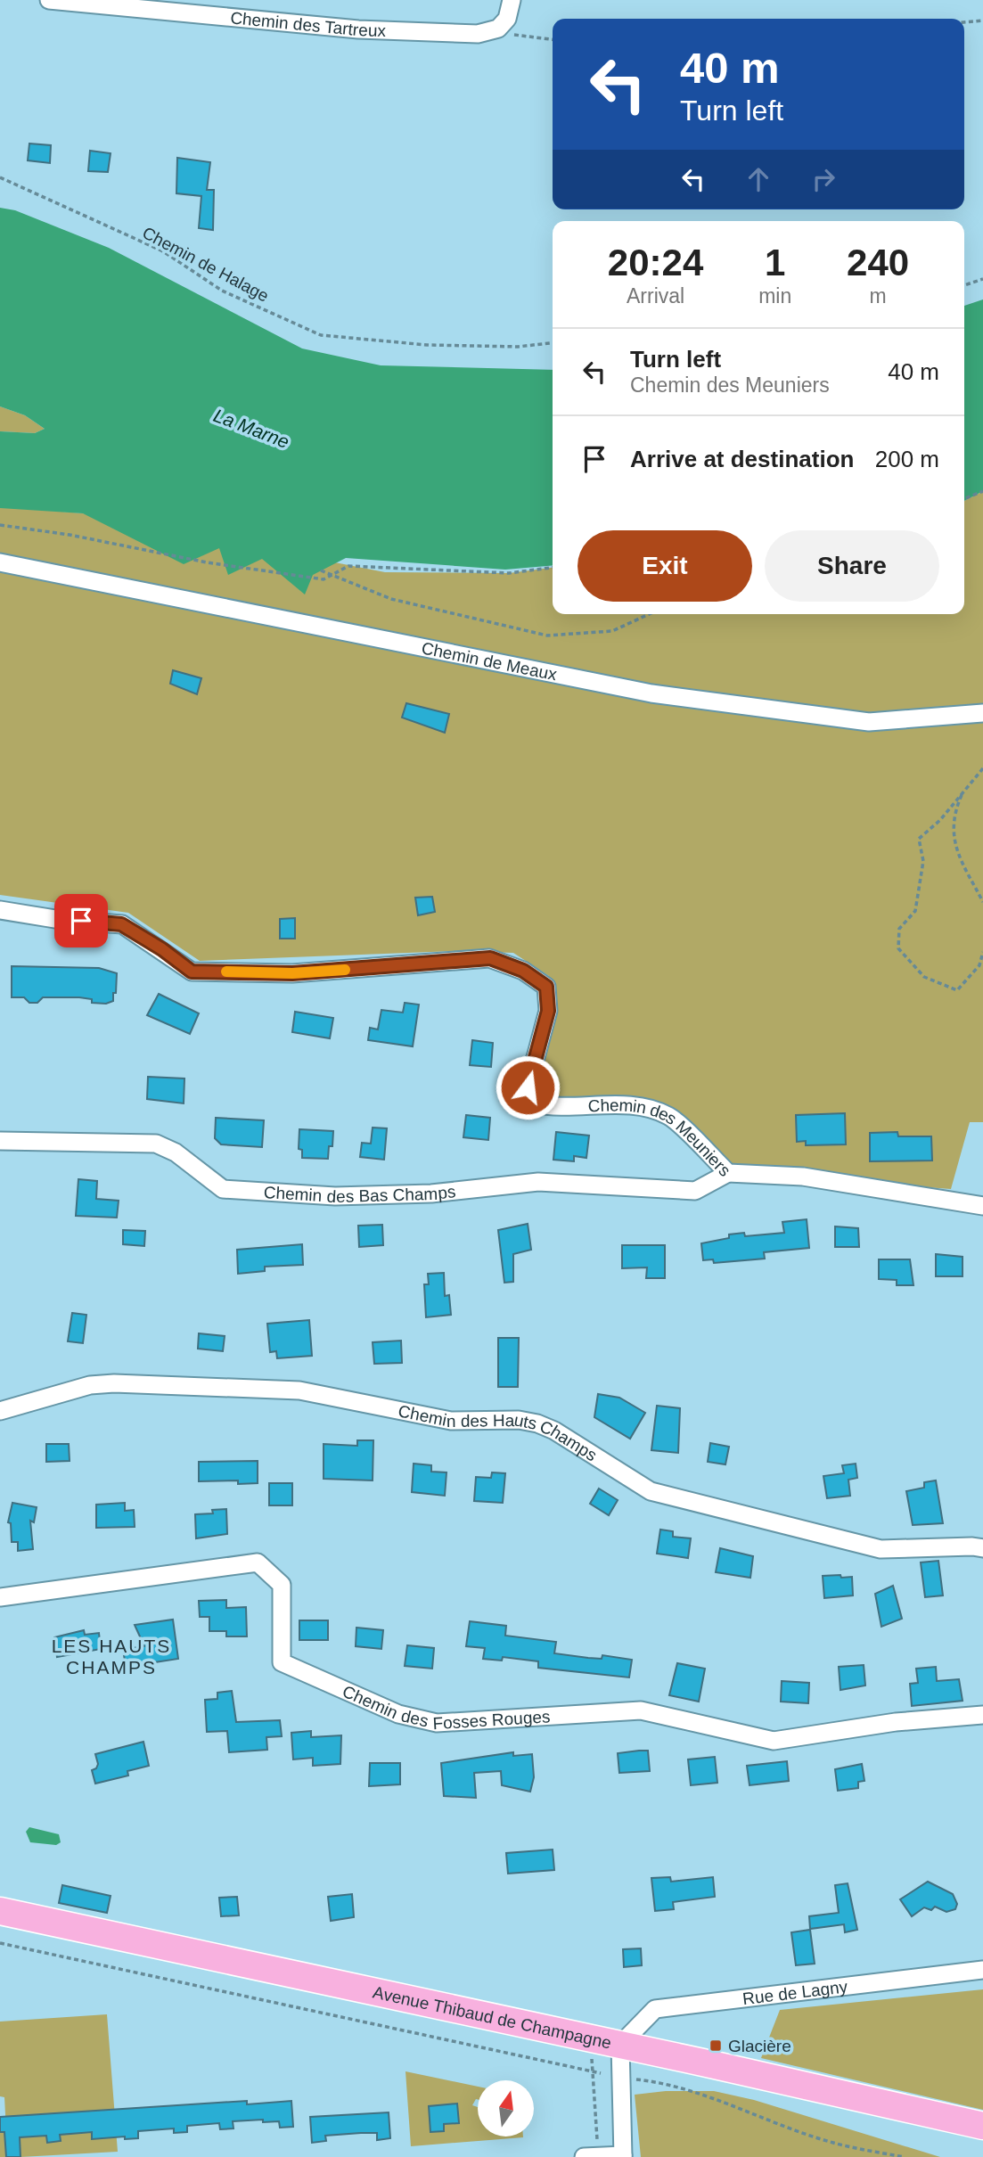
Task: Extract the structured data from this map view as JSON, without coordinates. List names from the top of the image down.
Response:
{
  "streets": {
    "main road": ["Avenue Thibaud de Champagne"],
    "street": [
      "Chemin des Tartreux",
      "Chemin de Meaux",
      "Chemin des Meuniers",
      "Chemin des Bas Champs",
      "Chemin des Hauts Champs",
      "Chemin des Fosses Rouges",
      "Rue de Lagny"
    ],
    "path": ["Chemin de Halage"]
  },
  "crossings": [
    ["Chemin des Meuniers", "Chemin des Bas Champs"],
    ["Rue de Lagny", "Avenue Thibaud de Champagne"]
  ],
  "districts": ["LES HAUTS CHAMPS"],
  "water": ["La Marne"],
  "places": {
    "transit": ["Glacière"]
  },
  "north": "top",
  "page": {
    "turn": ["40 m", "Turn left"],
    "eta": [
      "20:24",
      "Arrival",
      "1",
      "min",
      "240",
      "m"
    ],
    "list": [
      {
        "name": "Turn left",
        "note": "Chemin des Meuniers",
        "value": "40 m"
      },
      {
        "name": "Arrive at destination",
        "value": "200 m"
      }
    ],
    "buttons": ["Exit", "Share"]
  }
}
